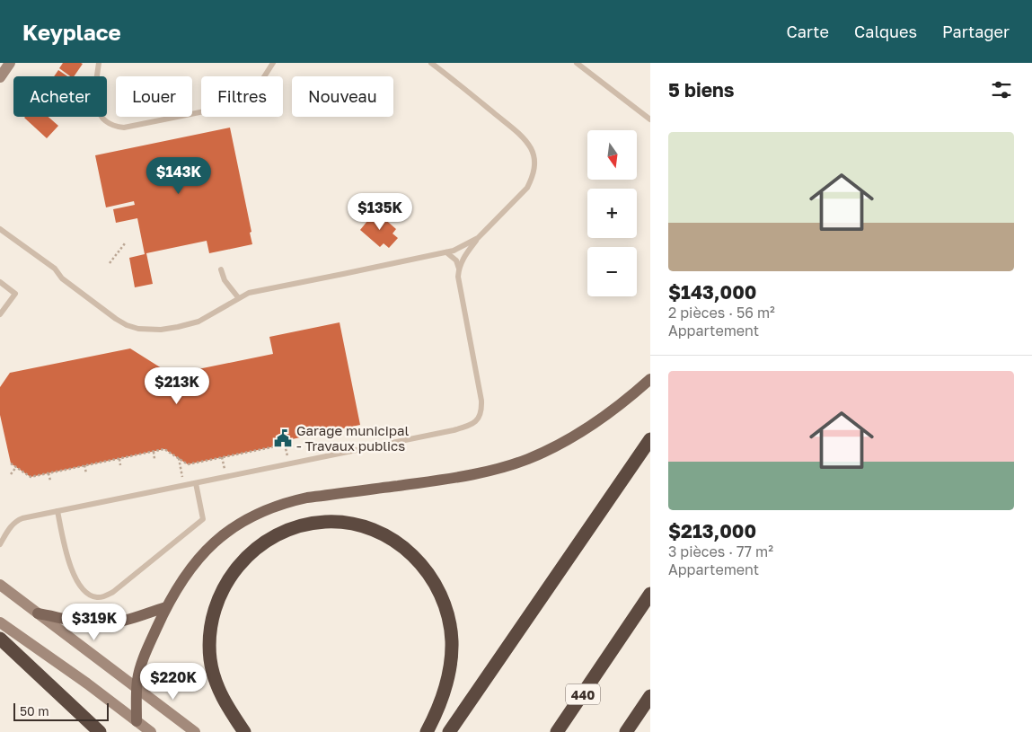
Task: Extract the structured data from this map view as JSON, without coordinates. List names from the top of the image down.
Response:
{
  "streets": {
    "highway": ["440"]
  },
  "places": {
    "public building": ["Garage municipal - Travaux publics"]
  },
  "scale_bar": "50 m",
  "north": "bottom",
  "page": {
    "header": "Keyplace",
    "nav": ["Carte", "Calques", "Partager"],
    "heading": "5 biens",
    "chip": [
      "Acheter",
      "Louer",
      "Filtres",
      "Nouveau"
    ],
    "list": [
      {
        "name": "$143,000",
        "note": "2 pièces · 56 m² · Appartement"
      },
      {
        "name": "$213,000",
        "note": "3 pièces · 77 m² · Appartement"
      }
    ],
    "map_buttons": ["+", "−"],
    "price": [
      "$143K",
      "$135K",
      "$213K",
      "$319K",
      "$220K"
    ],
    "scale": "50 m"
  }
}
